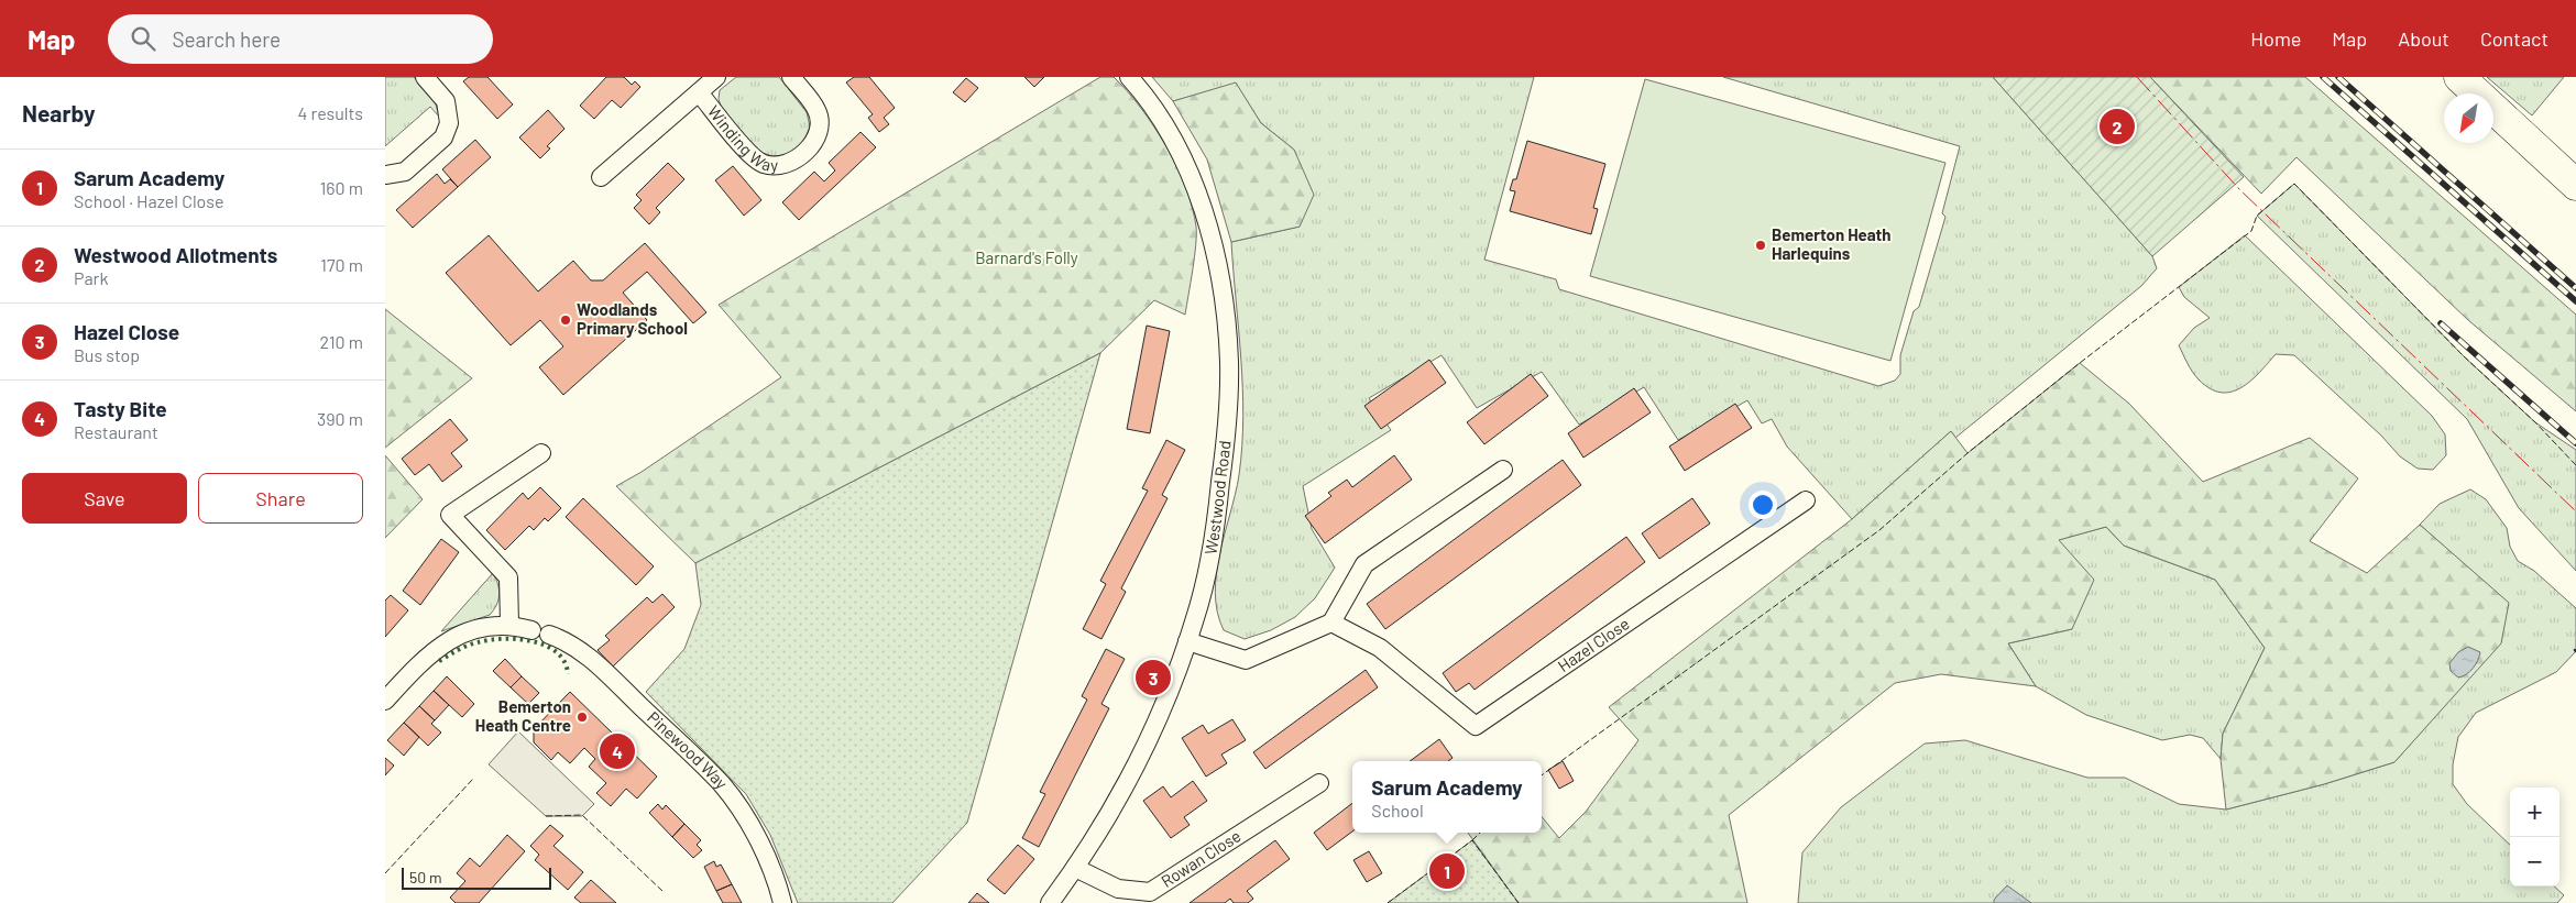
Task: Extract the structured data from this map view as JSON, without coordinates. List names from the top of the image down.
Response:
{
  "streets": {
    "street": [
      "Winding Way",
      "Westwood Road",
      "Hazel Close",
      "Pinewood Way",
      "Rowan Close"
    ]
  },
  "crossings": [
    ["Westwood Road", "Rowan Close"]
  ],
  "parks": ["Barnard's Folly"],
  "places": ["Bemerton Heath Harlequins", "Woodlands Primary School", "Bemerton Heath Centre"],
  "scale_bar": "50 m",
  "north": "bottom left",
  "page": {
    "header": "Map",
    "search": "Search here",
    "nav": [
      "Home",
      "Map",
      "About",
      "Contact"
    ],
    "heading": ["Nearby", "4 results"],
    "pins": [
      "2",
      "3",
      "4",
      "1"
    ],
    "list": [
      {
        "mark": "1",
        "name": "Sarum Academy",
        "note": "School · Hazel Close",
        "value": "160 m"
      },
      {
        "mark": "2",
        "name": "Westwood Allotments",
        "note": "Park",
        "value": "170 m"
      },
      {
        "mark": "3",
        "name": "Hazel Close",
        "note": "Bus stop",
        "value": "210 m"
      },
      {
        "mark": "4",
        "name": "Tasty Bite",
        "note": "Restaurant",
        "value": "390 m"
      }
    ],
    "buttons": ["Save", "Share"],
    "popup": ["Sarum Academy", "School"],
    "map_buttons": ["+", "−"],
    "scale": "50 m"
  }
}
